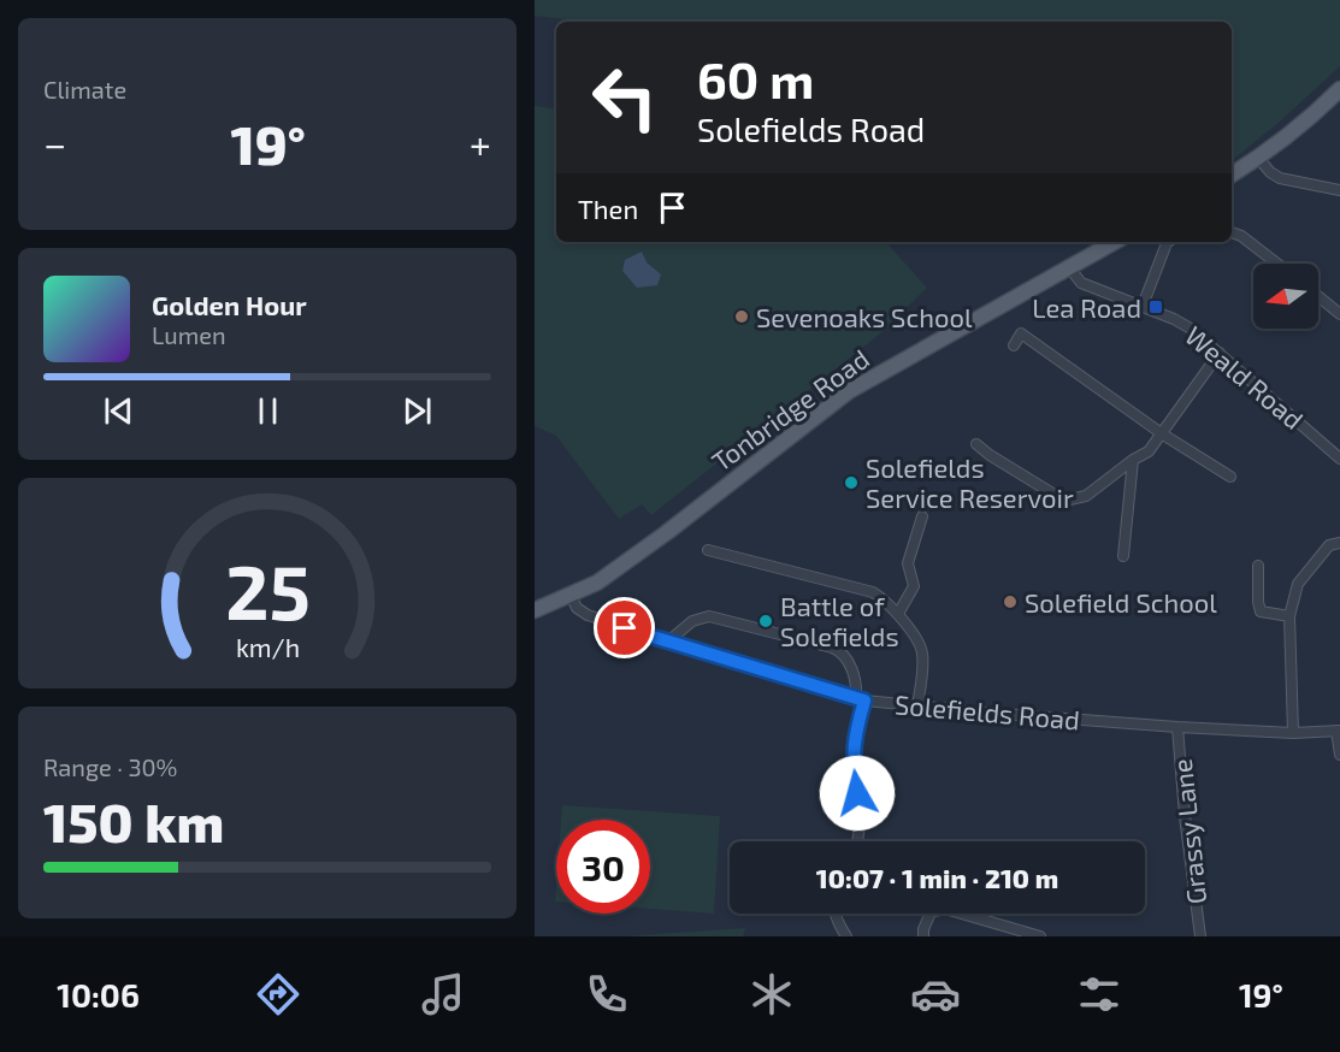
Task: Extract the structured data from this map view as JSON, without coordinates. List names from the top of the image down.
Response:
{
  "streets": {
    "main road": ["Tonbridge Road"],
    "street": ["Weald Road", "Solefields Road", "Grassy Lane"]
  },
  "crossings": [
    ["Weald Road", "Tonbridge Road"],
    ["Tonbridge Road", "Solefields Road"],
    ["Solefields Road", "Grassy Lane"]
  ],
  "places": {
    "transit": ["Lea Road"],
    "other": [
      "Sevenoaks School",
      "Solefields Service Reservoir",
      "Solefield School",
      "Battle of Solefields"
    ]
  },
  "north": "left",
  "page": {
    "tile": [
      "Climate",
      ["Range · 30%", "150 km"]
    ],
    "turn": ["60 m", "Solefields Road"],
    "heat": ["−", "19°", "+"],
    "then": "Then",
    "song": ["Golden Hour", "Lumen"],
    "limit": "30",
    "trip": "10:07 · 1 min · 210 m",
    "tabs": ["10:06", "19°"],
    "gauge": ["25", "km/h"]
  }
}
